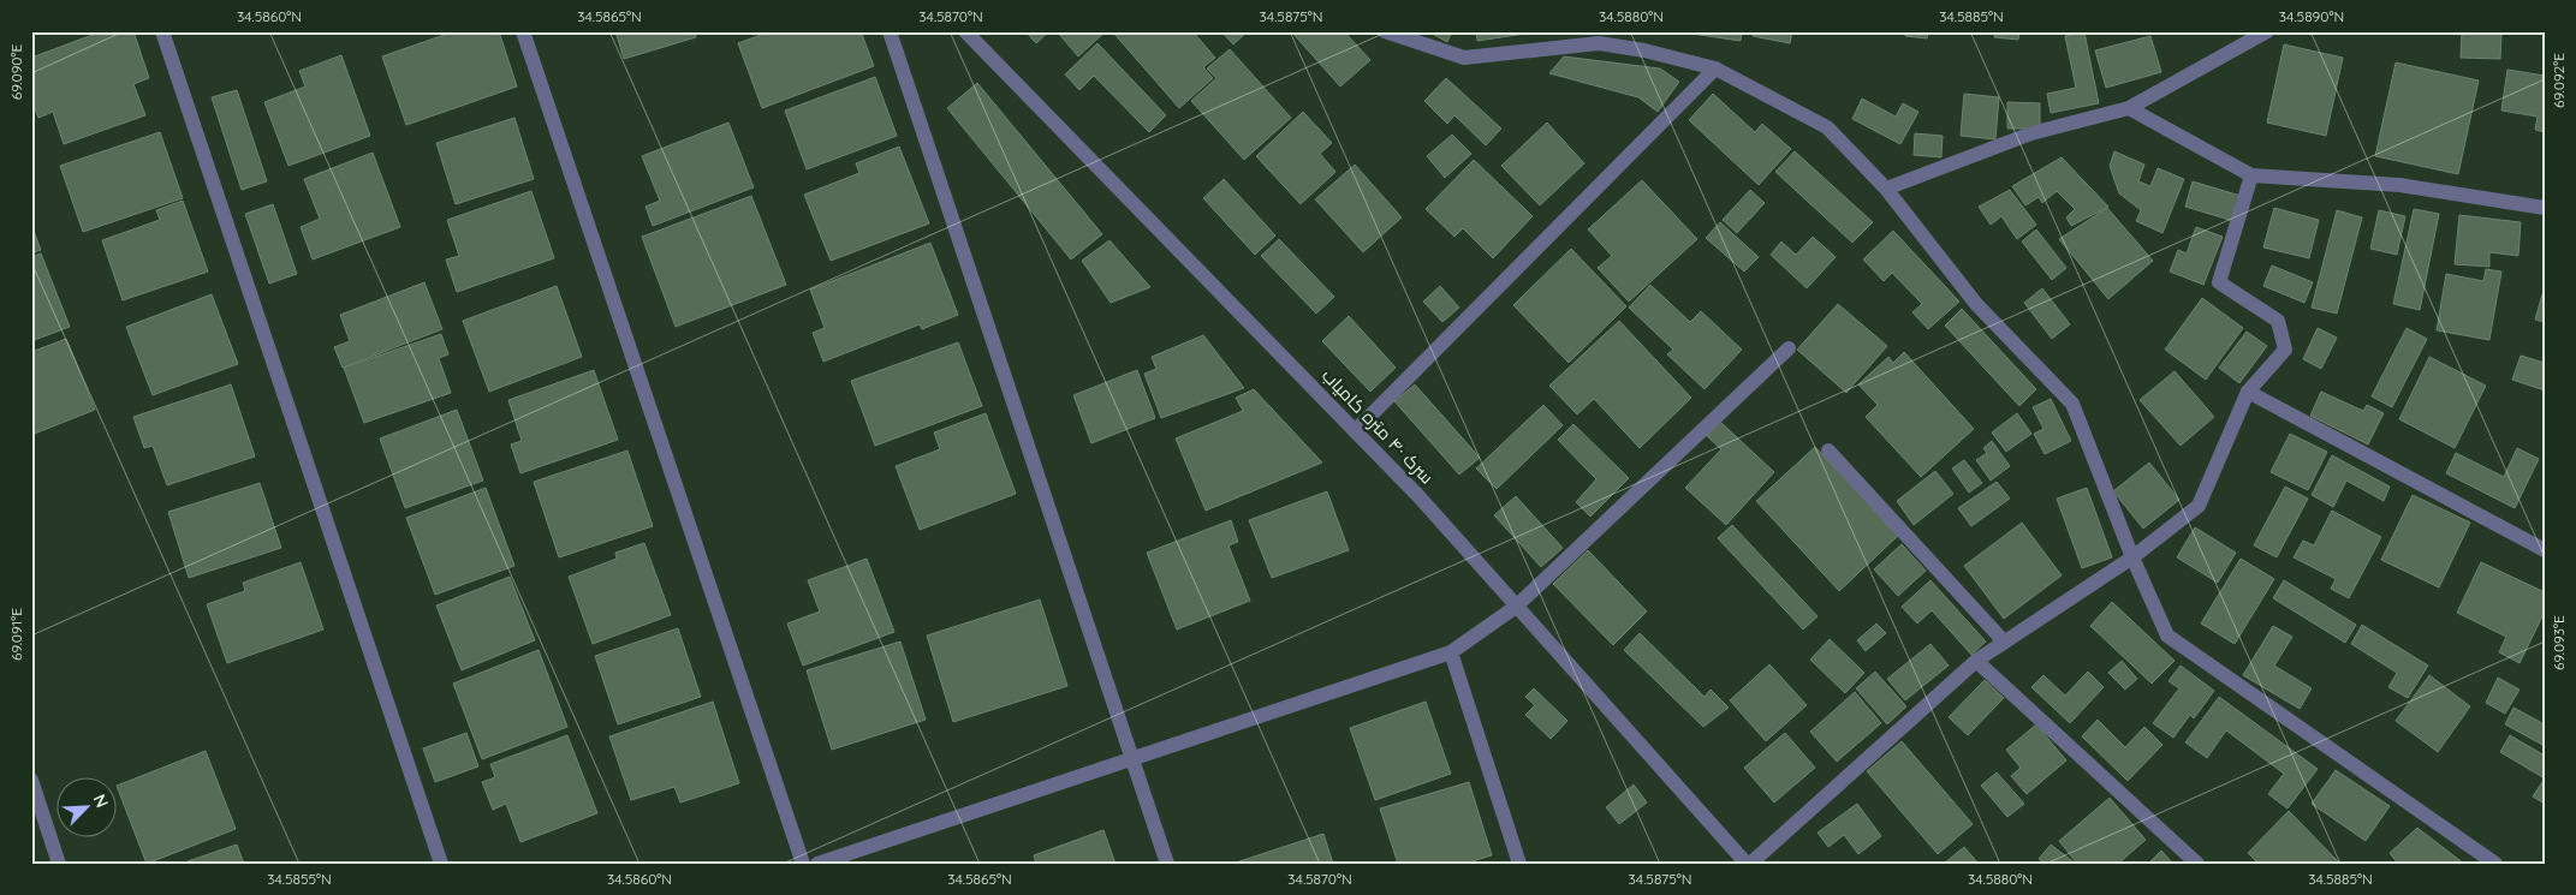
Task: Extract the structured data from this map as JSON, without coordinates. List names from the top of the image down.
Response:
{
  "streets": {
    "street": ["سرک ۴۰ متره کامیاب"]
  },
  "north": "top right",
  "coordinates": [
    "34.5860°N",
    "34.5865°N",
    "34.5870°N",
    "34.5875°N",
    "34.5880°N",
    "34.5885°N",
    "34.5890°N",
    "69.090°E",
    "69.092°E",
    "69.091°E",
    "69.093°E",
    "34.5855°N"
  ]
}
